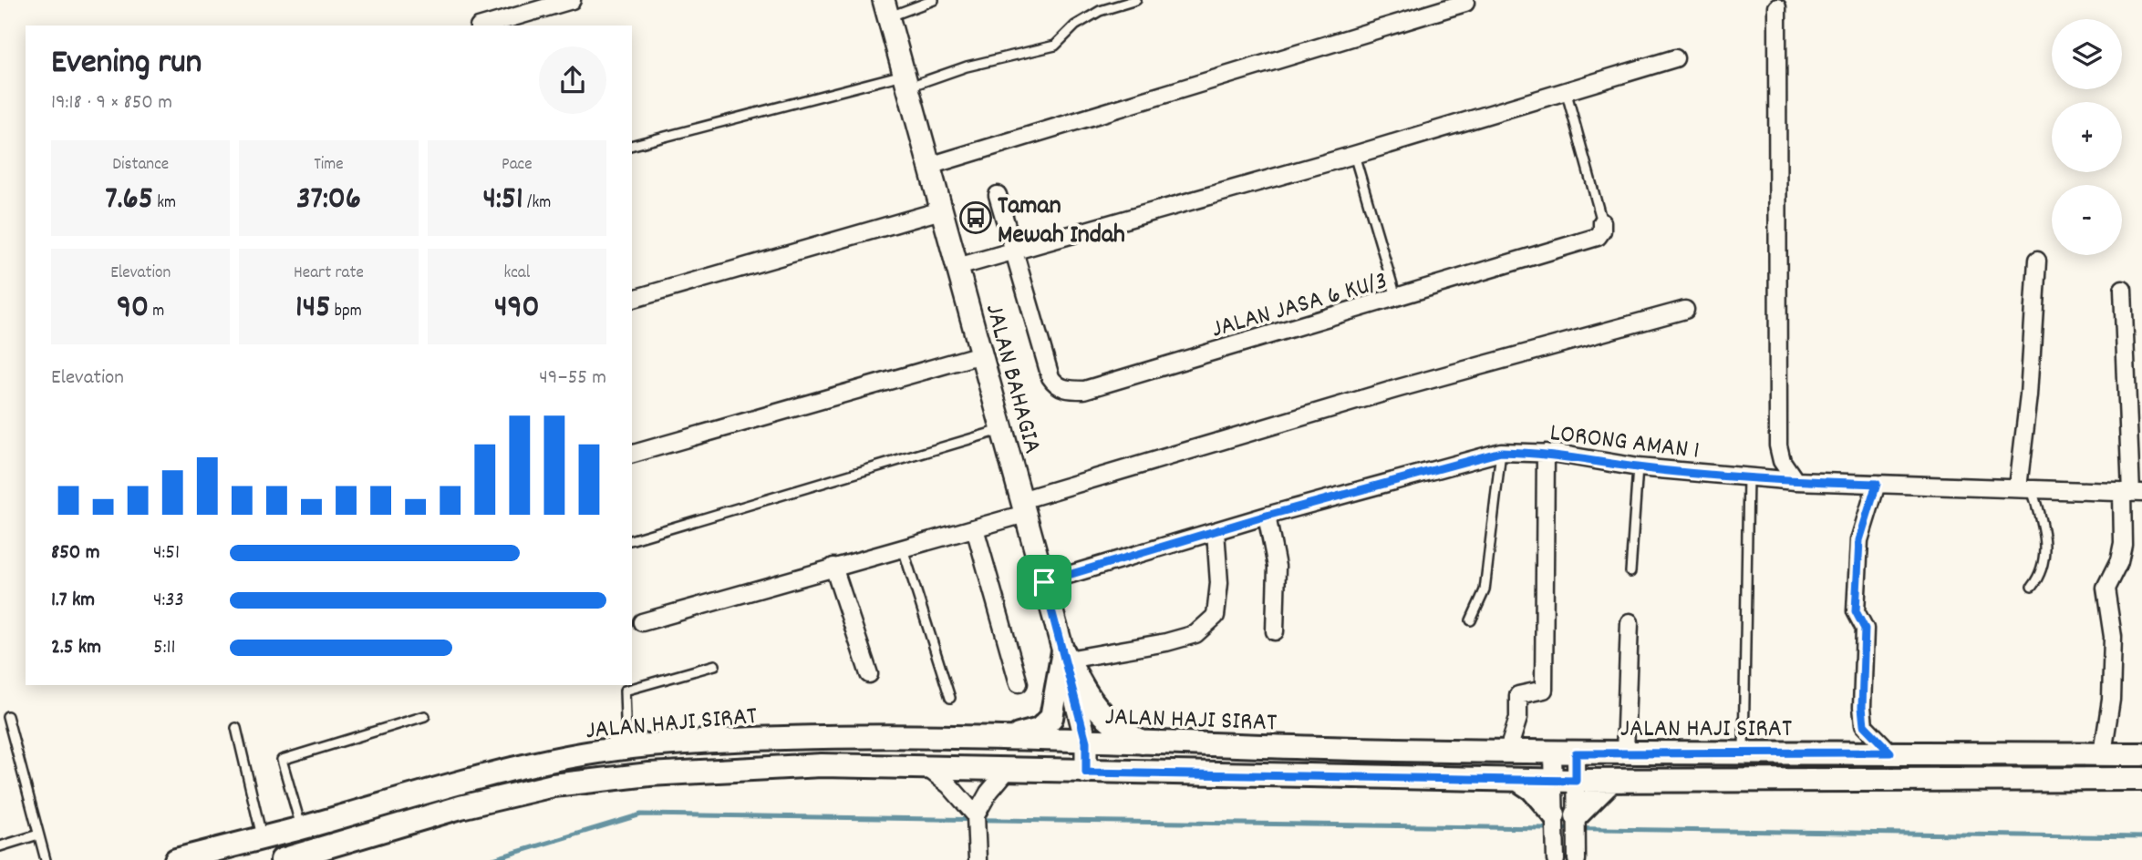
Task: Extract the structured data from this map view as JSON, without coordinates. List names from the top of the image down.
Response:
{
  "streets": {
    "main road": ["JALAN HAJI SIRAT"],
    "street": ["JALAN JASA 6 KU/3", "JALAN BAHAGIA", "LORONG AMAN 1"]
  },
  "crossings": [
    ["JALAN BAHAGIA", "LORONG AMAN 1"],
    ["JALAN BAHAGIA", "JALAN HAJI SIRAT"]
  ],
  "places": {
    "bus stop": ["Taman Mewah Indah"]
  },
  "page": {
    "map_buttons": ["+", "−"],
    "heading": ["Evening run", "19:18 · 9 × 850 m"],
    "stats": [
      ["Distance", "7.65 km"],
      ["Time", "37:06"],
      ["Pace", "4:51 /km"],
      ["Elevation", "90 m"],
      ["Heart rate", "145 bpm"],
      ["kcal", "490"]
    ],
    "chart": ["Elevation", "49–55 m"],
    "list": [
      {
        "name": "850 m",
        "note": "4:51"
      },
      {
        "name": "1.7 km",
        "note": "4:33"
      },
      {
        "name": "2.5 km",
        "note": "5:11"
      }
    ]
  }
}
